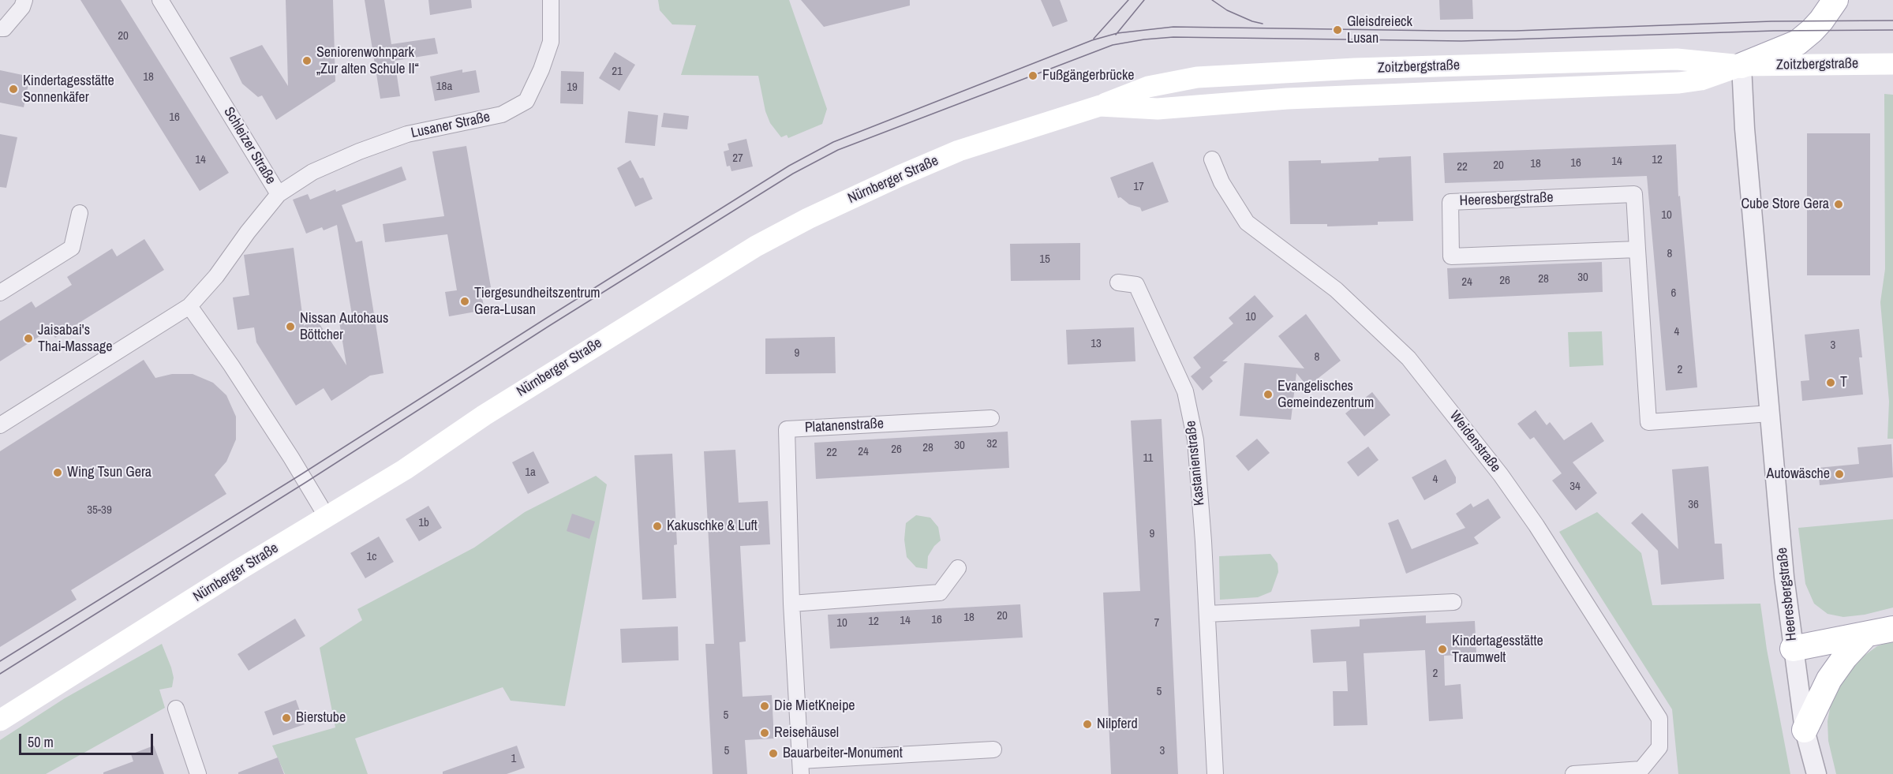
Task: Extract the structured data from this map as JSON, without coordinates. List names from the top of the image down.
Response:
{
  "streets": {
    "main road": ["Zoitzbergstraße", "Nürnberger Straße"],
    "street": [
      "Lusaner Straße",
      "Schleizer Straße",
      "Heeresbergstraße",
      "Platanenstraße",
      "Weidenstraße",
      "Kastanienstraße"
    ]
  },
  "crossings": [
    ["Zoitzbergstraße", "Nürnberger Straße"],
    ["Zoitzbergstraße", "Heeresbergstraße"],
    ["Lusaner Straße", "Schleizer Straße"]
  ],
  "places": [
    "Gleisdreieck Lusan",
    "Seniorenwohnpark „Zur alten Schule II“",
    "Fußgängerbrücke",
    "Kindertagesstätte Sonnenkäfer",
    "Cube Store Gera",
    "Tiergesundheitszentrum Gera-Lusan",
    "Nissan Autohaus Böttcher",
    "Jaisabai's Thai-Massage",
    "T",
    "Evangelisches Gemeindezentrum",
    "Wing Tsun Gera",
    "Autowäsche",
    "Kakuschke & Luft",
    "Kindertagesstätte Traumwelt",
    "Die MietKneipe",
    "Bierstube",
    "Nilpferd",
    "Reisehäusel",
    "Bauarbeiter-Monument"
  ],
  "house_numbers": [
    "20",
    "21",
    "18",
    "18a",
    "19",
    "16",
    "27",
    "14",
    "12",
    "14",
    "16",
    "18",
    "20",
    "22",
    "17",
    "10",
    "8",
    "15",
    "30",
    "28",
    "26",
    "24",
    "6",
    "10",
    "4",
    "13",
    "3",
    "9",
    "8",
    "2",
    "32",
    "30",
    "28",
    "26",
    "24",
    "22",
    "11",
    "1a",
    "4",
    "34",
    "36",
    "35-39",
    "1b",
    "9",
    "1c",
    "20",
    "18",
    "16",
    "14",
    "12",
    "10",
    "7",
    "2",
    "5",
    "5",
    "5",
    "3",
    "1"
  ],
  "scale_bar": "50 m"
}
